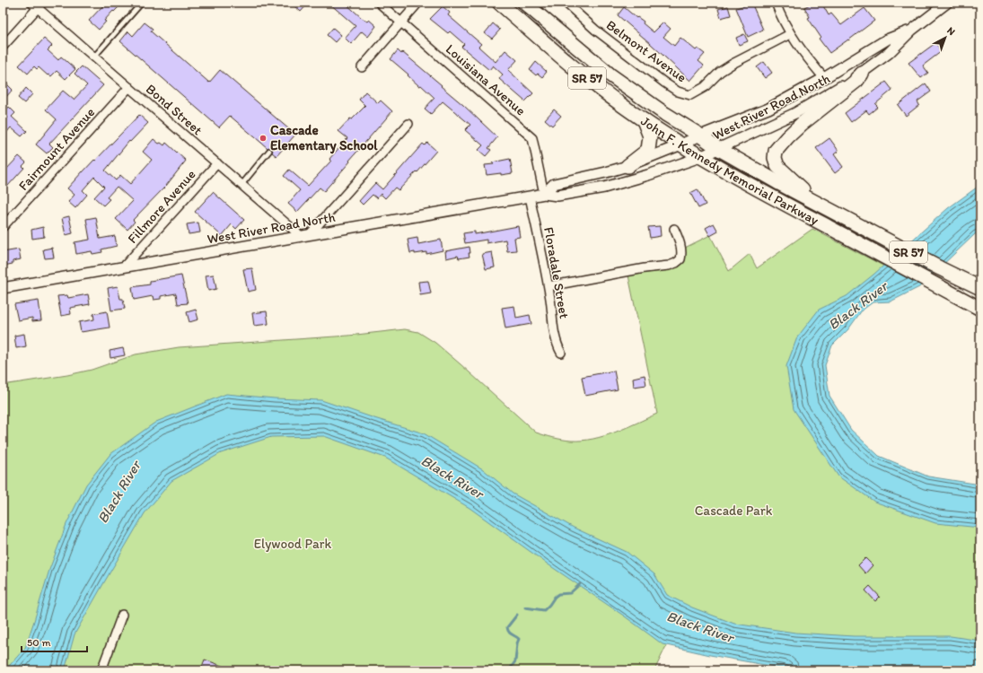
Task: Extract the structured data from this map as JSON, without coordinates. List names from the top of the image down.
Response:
{
  "streets": {
    "highway": ["SR 57", "John F. Kennedy Memorial Parkway"],
    "street": [
      "Belmont Avenue",
      "Louisiana Avenue",
      "West River Road North",
      "Bond Street",
      "Fairmount Avenue",
      "Fillmore Avenue",
      "Floradale Street"
    ]
  },
  "crossings": [
    ["Louisiana Avenue", "West River Road North"],
    ["West River Road North", "Bond Street"],
    ["West River Road North", "John F. Kennedy Memorial Parkway"],
    ["West River Road North", "Fillmore Avenue"],
    ["West River Road North", "Floradale Street"],
    ["Bond Street", "Fairmount Avenue"],
    ["Bond Street", "Fillmore Avenue"]
  ],
  "water": ["Black River"],
  "parks": ["Cascade Park", "Elywood Park"],
  "places": ["Cascade Elementary School"],
  "scale_bar": "50 m",
  "north": "top right"
}
